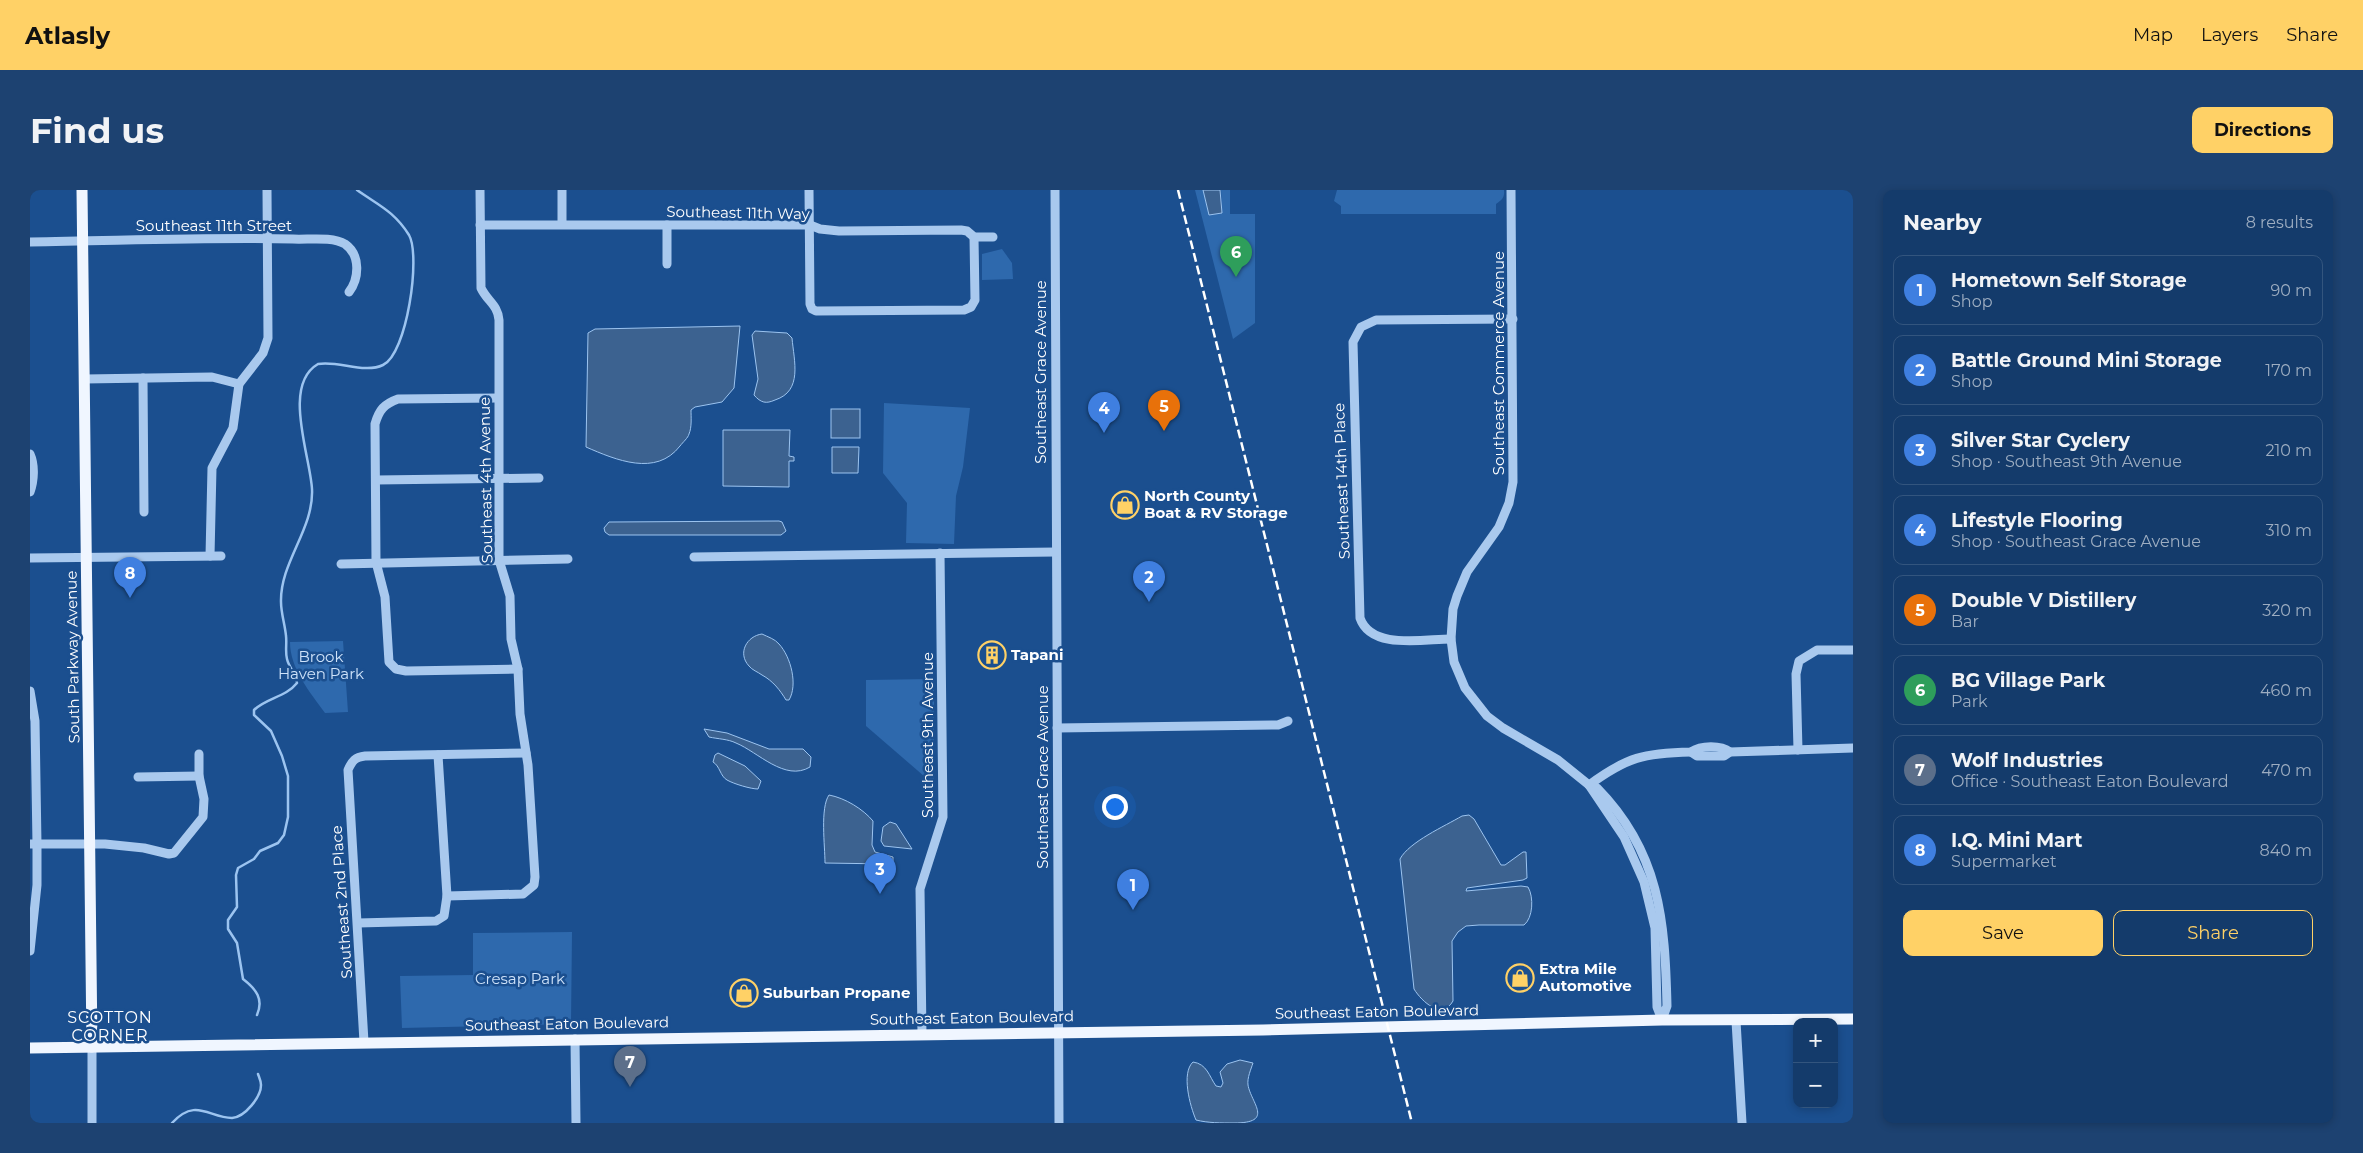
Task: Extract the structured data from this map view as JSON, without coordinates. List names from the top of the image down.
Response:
{
  "streets": {
    "main road": ["South Parkway Avenue", "Southeast Eaton Boulevard"],
    "street": [
      "Southeast 11th Way",
      "Southeast 11th Street",
      "Southeast Commerce Avenue",
      "Southeast Grace Avenue",
      "Southeast 4th Avenue",
      "Southeast 14th Place",
      "Southeast 9th Avenue",
      "Southeast 2nd Place"
    ]
  },
  "crossings": [
    ["Southeast 11th Way", "Southeast 4th Avenue"],
    ["Southeast 11th Street", "South Parkway Avenue"],
    ["Southeast Commerce Avenue", "Southeast 14th Place"],
    ["Southeast Commerce Avenue", "Southeast Eaton Boulevard"],
    ["Southeast Grace Avenue", "Southeast Eaton Boulevard"],
    ["South Parkway Avenue", "Southeast Eaton Boulevard"],
    ["Southeast 9th Avenue", "Southeast Eaton Boulevard"],
    ["Southeast 2nd Place", "Southeast Eaton Boulevard"]
  ],
  "districts": ["SCOTTON CORNER"],
  "parks": ["Brook Haven Park", "Cresap Park"],
  "places": {
    "shop": ["North County Boat & RV Storage", "Extra Mile Automotive", "Suburban Propane"],
    "building": ["Tapani"]
  },
  "page": {
    "header": "Atlasly",
    "nav": ["Map", "Layers", "Share"],
    "buttons": [
      "Directions",
      ["Save", "Share"]
    ],
    "title": "Find us",
    "heading": ["Nearby", "8 results"],
    "pins": [
      "6",
      "5",
      "4",
      "8",
      "2",
      "3",
      "1",
      "7"
    ],
    "list": [
      {
        "mark": "1",
        "name": "Hometown Self Storage",
        "note": "Shop",
        "value": "90 m"
      },
      {
        "mark": "2",
        "name": "Battle Ground Mini Storage",
        "note": "Shop",
        "value": "170 m"
      },
      {
        "mark": "3",
        "name": "Silver Star Cyclery",
        "note": "Shop · Southeast 9th Avenue",
        "value": "210 m"
      },
      {
        "mark": "4",
        "name": "Lifestyle Flooring",
        "note": "Shop · Southeast Grace Avenue",
        "value": "310 m"
      },
      {
        "mark": "5",
        "name": "Double V Distillery",
        "note": "Bar",
        "value": "320 m"
      },
      {
        "mark": "6",
        "name": "BG Village Park",
        "note": "Park",
        "value": "460 m"
      },
      {
        "mark": "7",
        "name": "Wolf Industries",
        "note": "Office · Southeast Eaton Boulevard",
        "value": "470 m"
      },
      {
        "mark": "8",
        "name": "I.Q. Mini Mart",
        "note": "Supermarket",
        "value": "840 m"
      }
    ],
    "map_buttons": ["+", "−"]
  }
}
